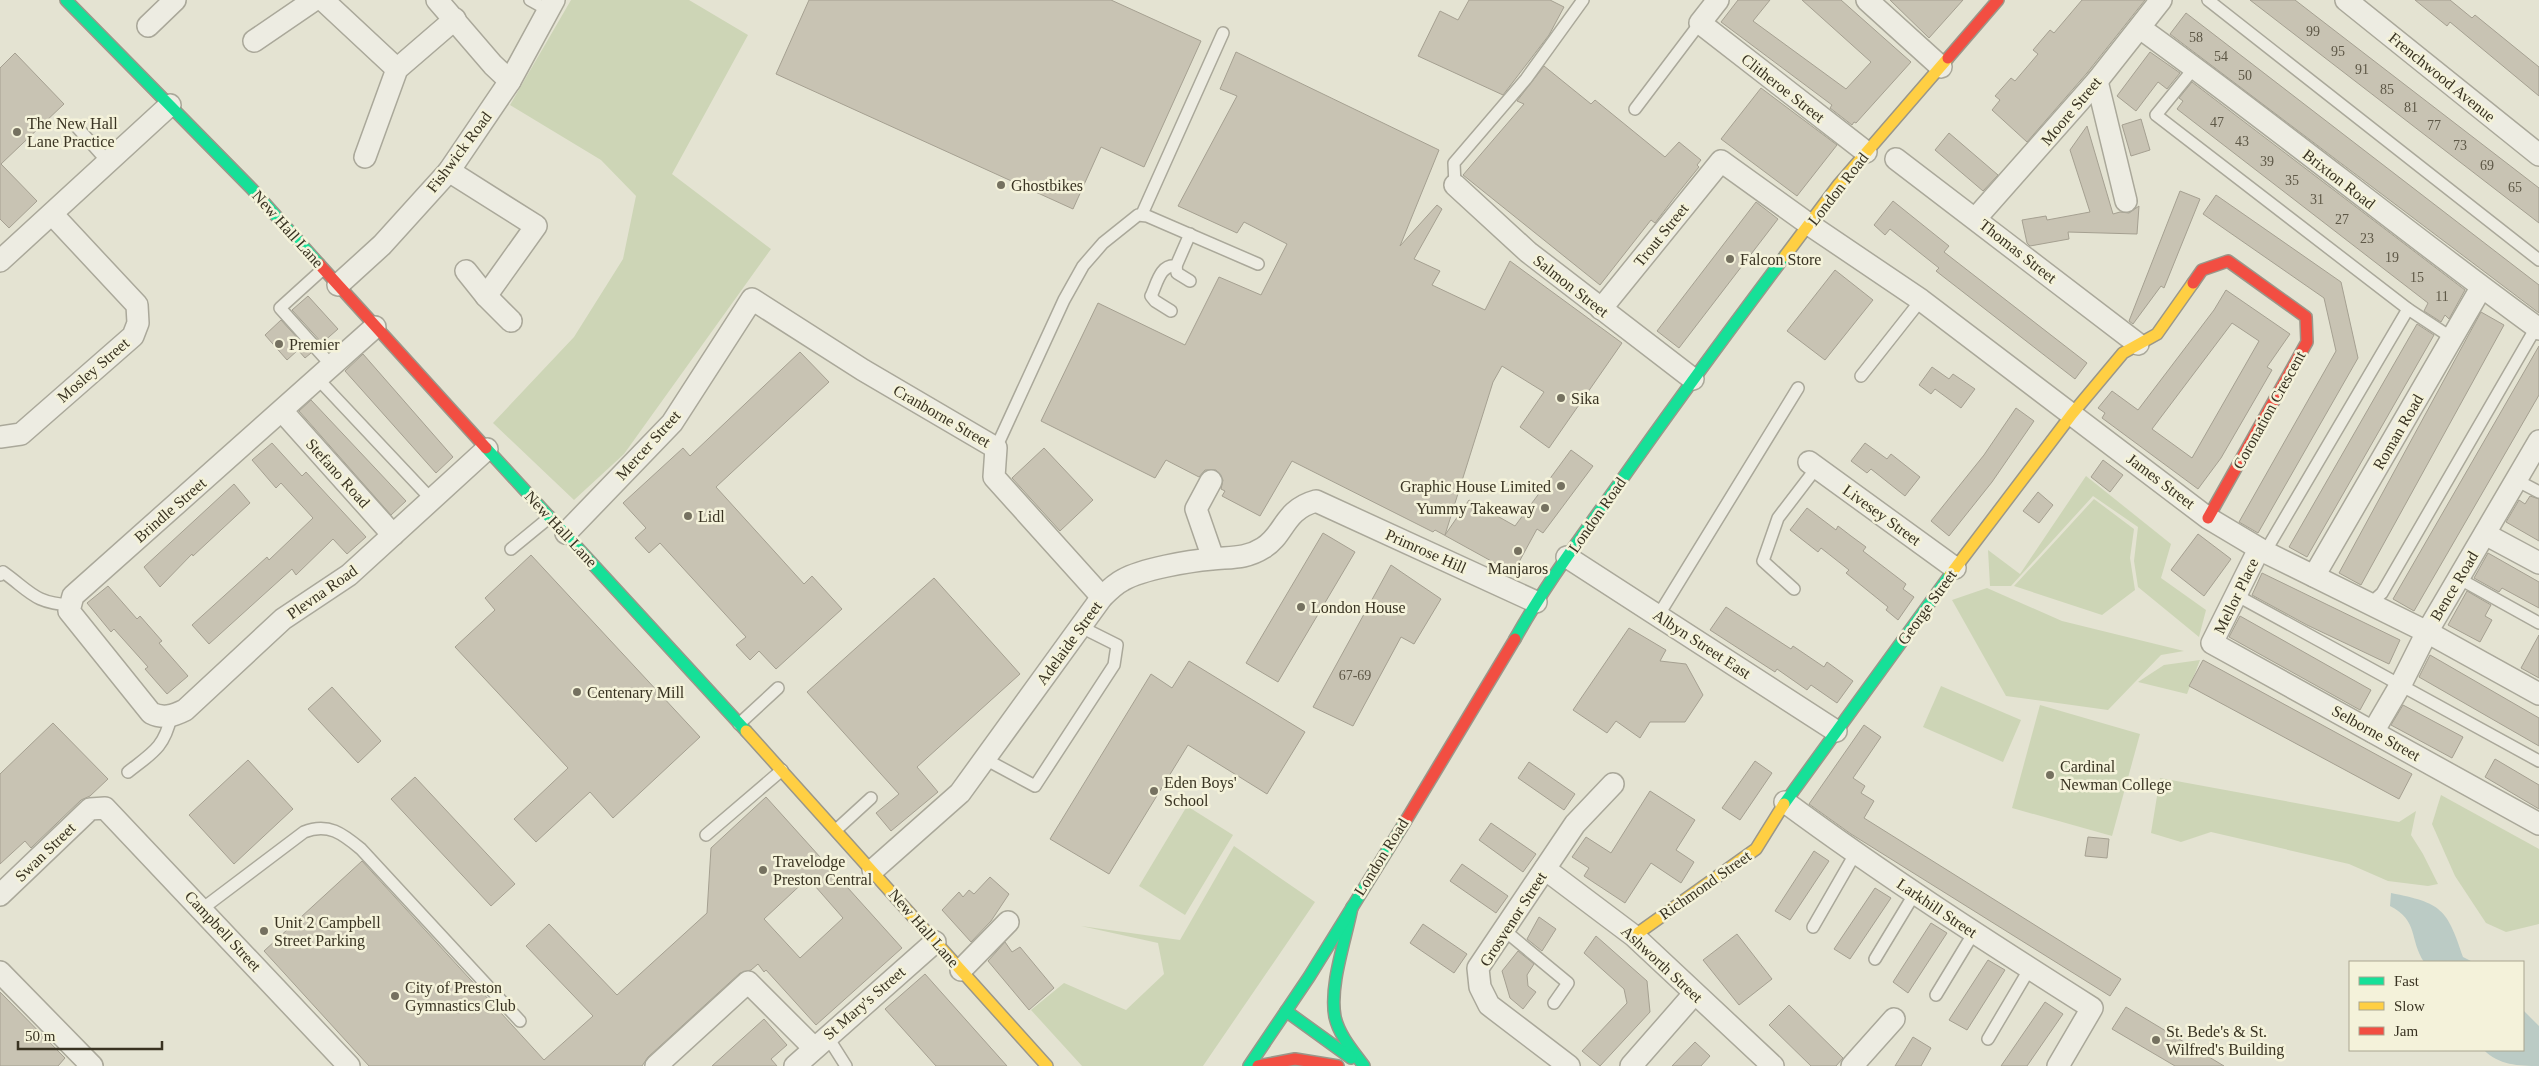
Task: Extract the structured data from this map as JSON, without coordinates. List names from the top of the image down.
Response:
{
  "streets": {
    "main road": [
      "London Road",
      "New Hall Lane",
      "Coronation Crescent",
      "George Street",
      "Richmond Street"
    ],
    "street": [
      "Frenchwood Avenue",
      "Clitheroe Street",
      "Moore Street",
      "Fishwick Road",
      "Brixton Road",
      "Trout Street",
      "Thomas Street",
      "Salmon Street",
      "Mosley Street",
      "Cranborne Street",
      "Roman Road",
      "Mercer Street",
      "Stefano Road",
      "James Street",
      "Brindle Street",
      "Livesey Street",
      "Primrose Hill",
      "Bence Road",
      "Plevna Road",
      "Mellor Place",
      "Adelaide Street",
      "Albyn Street East",
      "Selborne Street",
      "Swan Street",
      "Larkhill Street",
      "Grosvenor Street",
      "Campbell Street",
      "Ashworth Street",
      "St Mary's Street"
    ]
  },
  "crossings": [
    ["Clitheroe Street", "London Road"],
    ["Moore Street", "Brixton Road"],
    ["Moore Street", "Thomas Street"],
    ["Fishwick Road", "New Hall Lane"],
    ["Brixton Road", "Roman Road"],
    ["London Road", "Salmon Street"],
    ["London Road", "James Street"],
    ["London Road", "Primrose Hill"],
    ["London Road", "Albyn Street East"],
    ["New Hall Lane", "Mercer Street"],
    ["New Hall Lane", "Brindle Street"],
    ["New Hall Lane", "Plevna Road"],
    ["New Hall Lane", "Adelaide Street"],
    ["New Hall Lane", "St Mary's Street"],
    ["Trout Street", "Salmon Street"],
    ["Trout Street", "James Street"],
    ["Thomas Street", "Coronation Crescent"],
    ["Coronation Crescent", "James Street"],
    ["Coronation Crescent", "George Street"],
    ["Cranborne Street", "Mercer Street"],
    ["Cranborne Street", "Adelaide Street"],
    ["Roman Road", "James Street"],
    ["Stefano Road", "Brindle Street"],
    ["Stefano Road", "Plevna Road"],
    ["James Street", "Bence Road"],
    ["James Street", "Mellor Place"],
    ["James Street", "George Street"],
    ["Livesey Street", "George Street"],
    ["Primrose Hill", "Adelaide Street"],
    ["Bence Road", "Selborne Street"],
    ["Mellor Place", "Selborne Street"],
    ["George Street", "Albyn Street East"],
    ["George Street", "Richmond Street"],
    ["George Street", "Larkhill Street"],
    ["Swan Street", "Campbell Street"],
    ["Richmond Street", "Larkhill Street"],
    ["Richmond Street", "Ashworth Street"],
    ["Grosvenor Street", "Ashworth Street"]
  ],
  "places": [
    "The New Hall Lane Practice",
    "Ghostbikes",
    "Falcon Store",
    "Premier",
    "Sika",
    "Graphic House Limited",
    "Yummy Takeaway",
    "Lidl",
    "Manjaros",
    "London House",
    "Centenary Mill",
    "Cardinal Newman College",
    "Eden Boys' School",
    "Travelodge Preston Central",
    "Unit 2 Campbell Street Parking",
    "City of Preston Gymnastics Club",
    "St. Bede's & St. Wilfred's Building"
  ],
  "house_numbers": [
    "99",
    "58",
    "95",
    "54",
    "91",
    "50",
    "85",
    "81",
    "47",
    "77",
    "43",
    "73",
    "39",
    "69",
    "35",
    "65",
    "31",
    "27",
    "23",
    "19",
    "15",
    "11",
    "67-69"
  ],
  "legend": ["Fast", "Slow", "Jam"],
  "scale_bar": "50 m"
}
